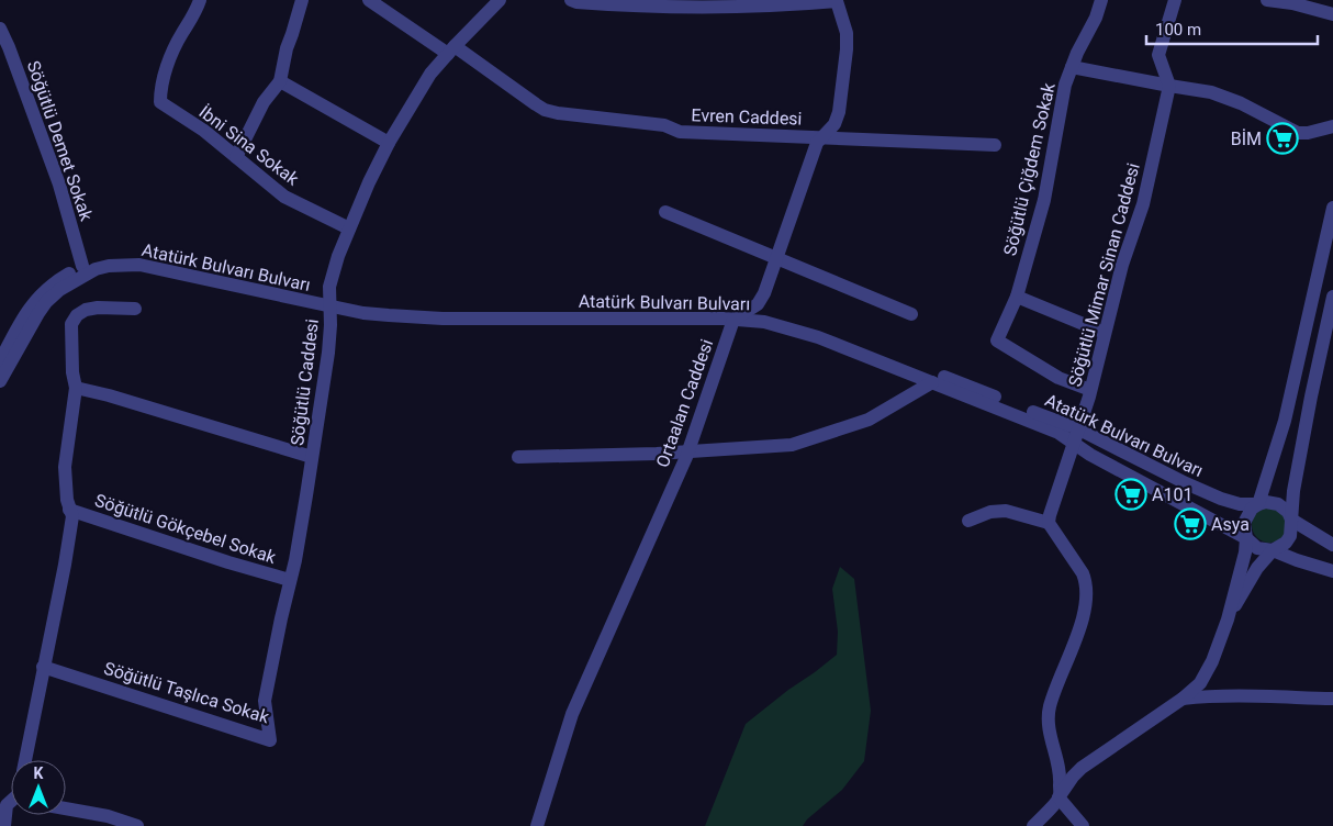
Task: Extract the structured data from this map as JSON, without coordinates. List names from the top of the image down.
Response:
{
  "streets": {
    "street": [
      "Evren Caddesi",
      "Söğütlü Demet Sokak",
      "İbni Sina Sokak",
      "Söğütlü Çiğdem Sokak",
      "Atatürk Bulvarı Bulvarı",
      "Söğütlü Mimar Sinan Caddesi",
      "Söğütlü Caddesi",
      "Ortaalan Caddesi",
      "Söğütlü Gökçebel Sokak",
      "Söğütlü Taşlıca Sokak"
    ]
  },
  "crossings": [
    ["Evren Caddesi", "Söğütlü Caddesi"],
    ["Söğütlü Demet Sokak", "Atatürk Bulvarı Bulvarı"],
    ["İbni Sina Sokak", "Söğütlü Caddesi"],
    ["Söğütlü Çiğdem Sokak", "Söğütlü Mimar Sinan Caddesi"],
    ["Atatürk Bulvarı Bulvarı", "Söğütlü Mimar Sinan Caddesi"],
    ["Atatürk Bulvarı Bulvarı", "Söğütlü Caddesi"],
    ["Atatürk Bulvarı Bulvarı", "Ortaalan Caddesi"],
    ["Söğütlü Caddesi", "Söğütlü Gökçebel Sokak"],
    ["Söğütlü Caddesi", "Söğütlü Taşlıca Sokak"]
  ],
  "places": {
    "supermarket": ["BİM", "A101", "Asya"]
  },
  "scale_bar": "100 m",
  "north": "top"
}
